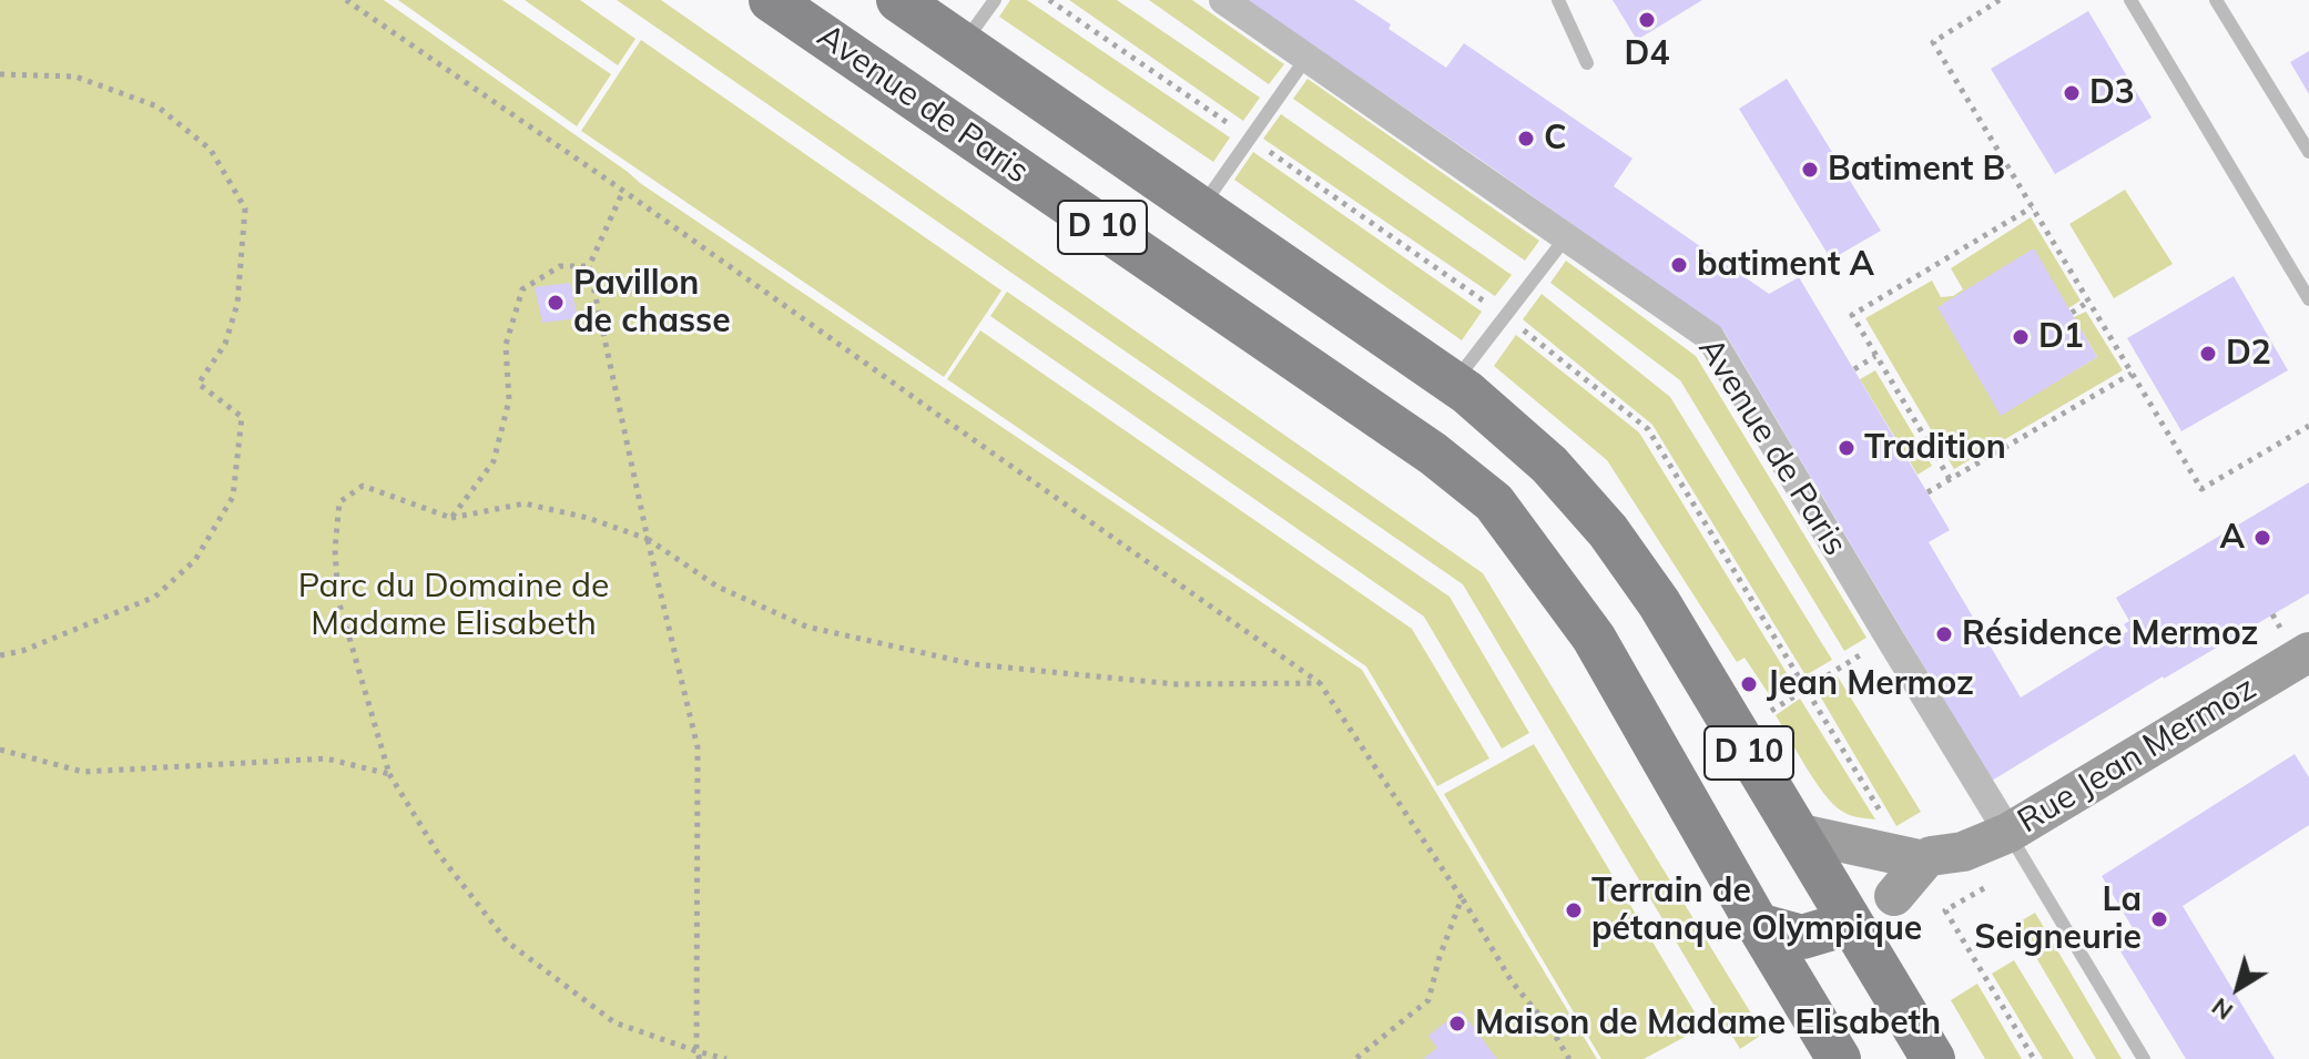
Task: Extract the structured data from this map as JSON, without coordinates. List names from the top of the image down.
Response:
{
  "streets": {
    "main road": ["Avenue de Paris", "D 10"],
    "street": ["Rue Jean Mermoz"]
  },
  "crossings": [
    ["Avenue de Paris", "Rue Jean Mermoz"],
    ["D 10", "Rue Jean Mermoz"]
  ],
  "parks": ["Parc du Domaine de Madame Elisabeth"],
  "places": [
    "D4",
    "D3",
    "C",
    "Batiment B",
    "batiment A",
    "Pavillon de chasse",
    "D1",
    "D2",
    "Tradition",
    "A",
    "Résidence Mermoz",
    "Jean Mermoz",
    "Terrain de pétanque Olympique",
    "La Seigneurie",
    "Maison de Madame Elisabeth"
  ],
  "north": "bottom left"
}
